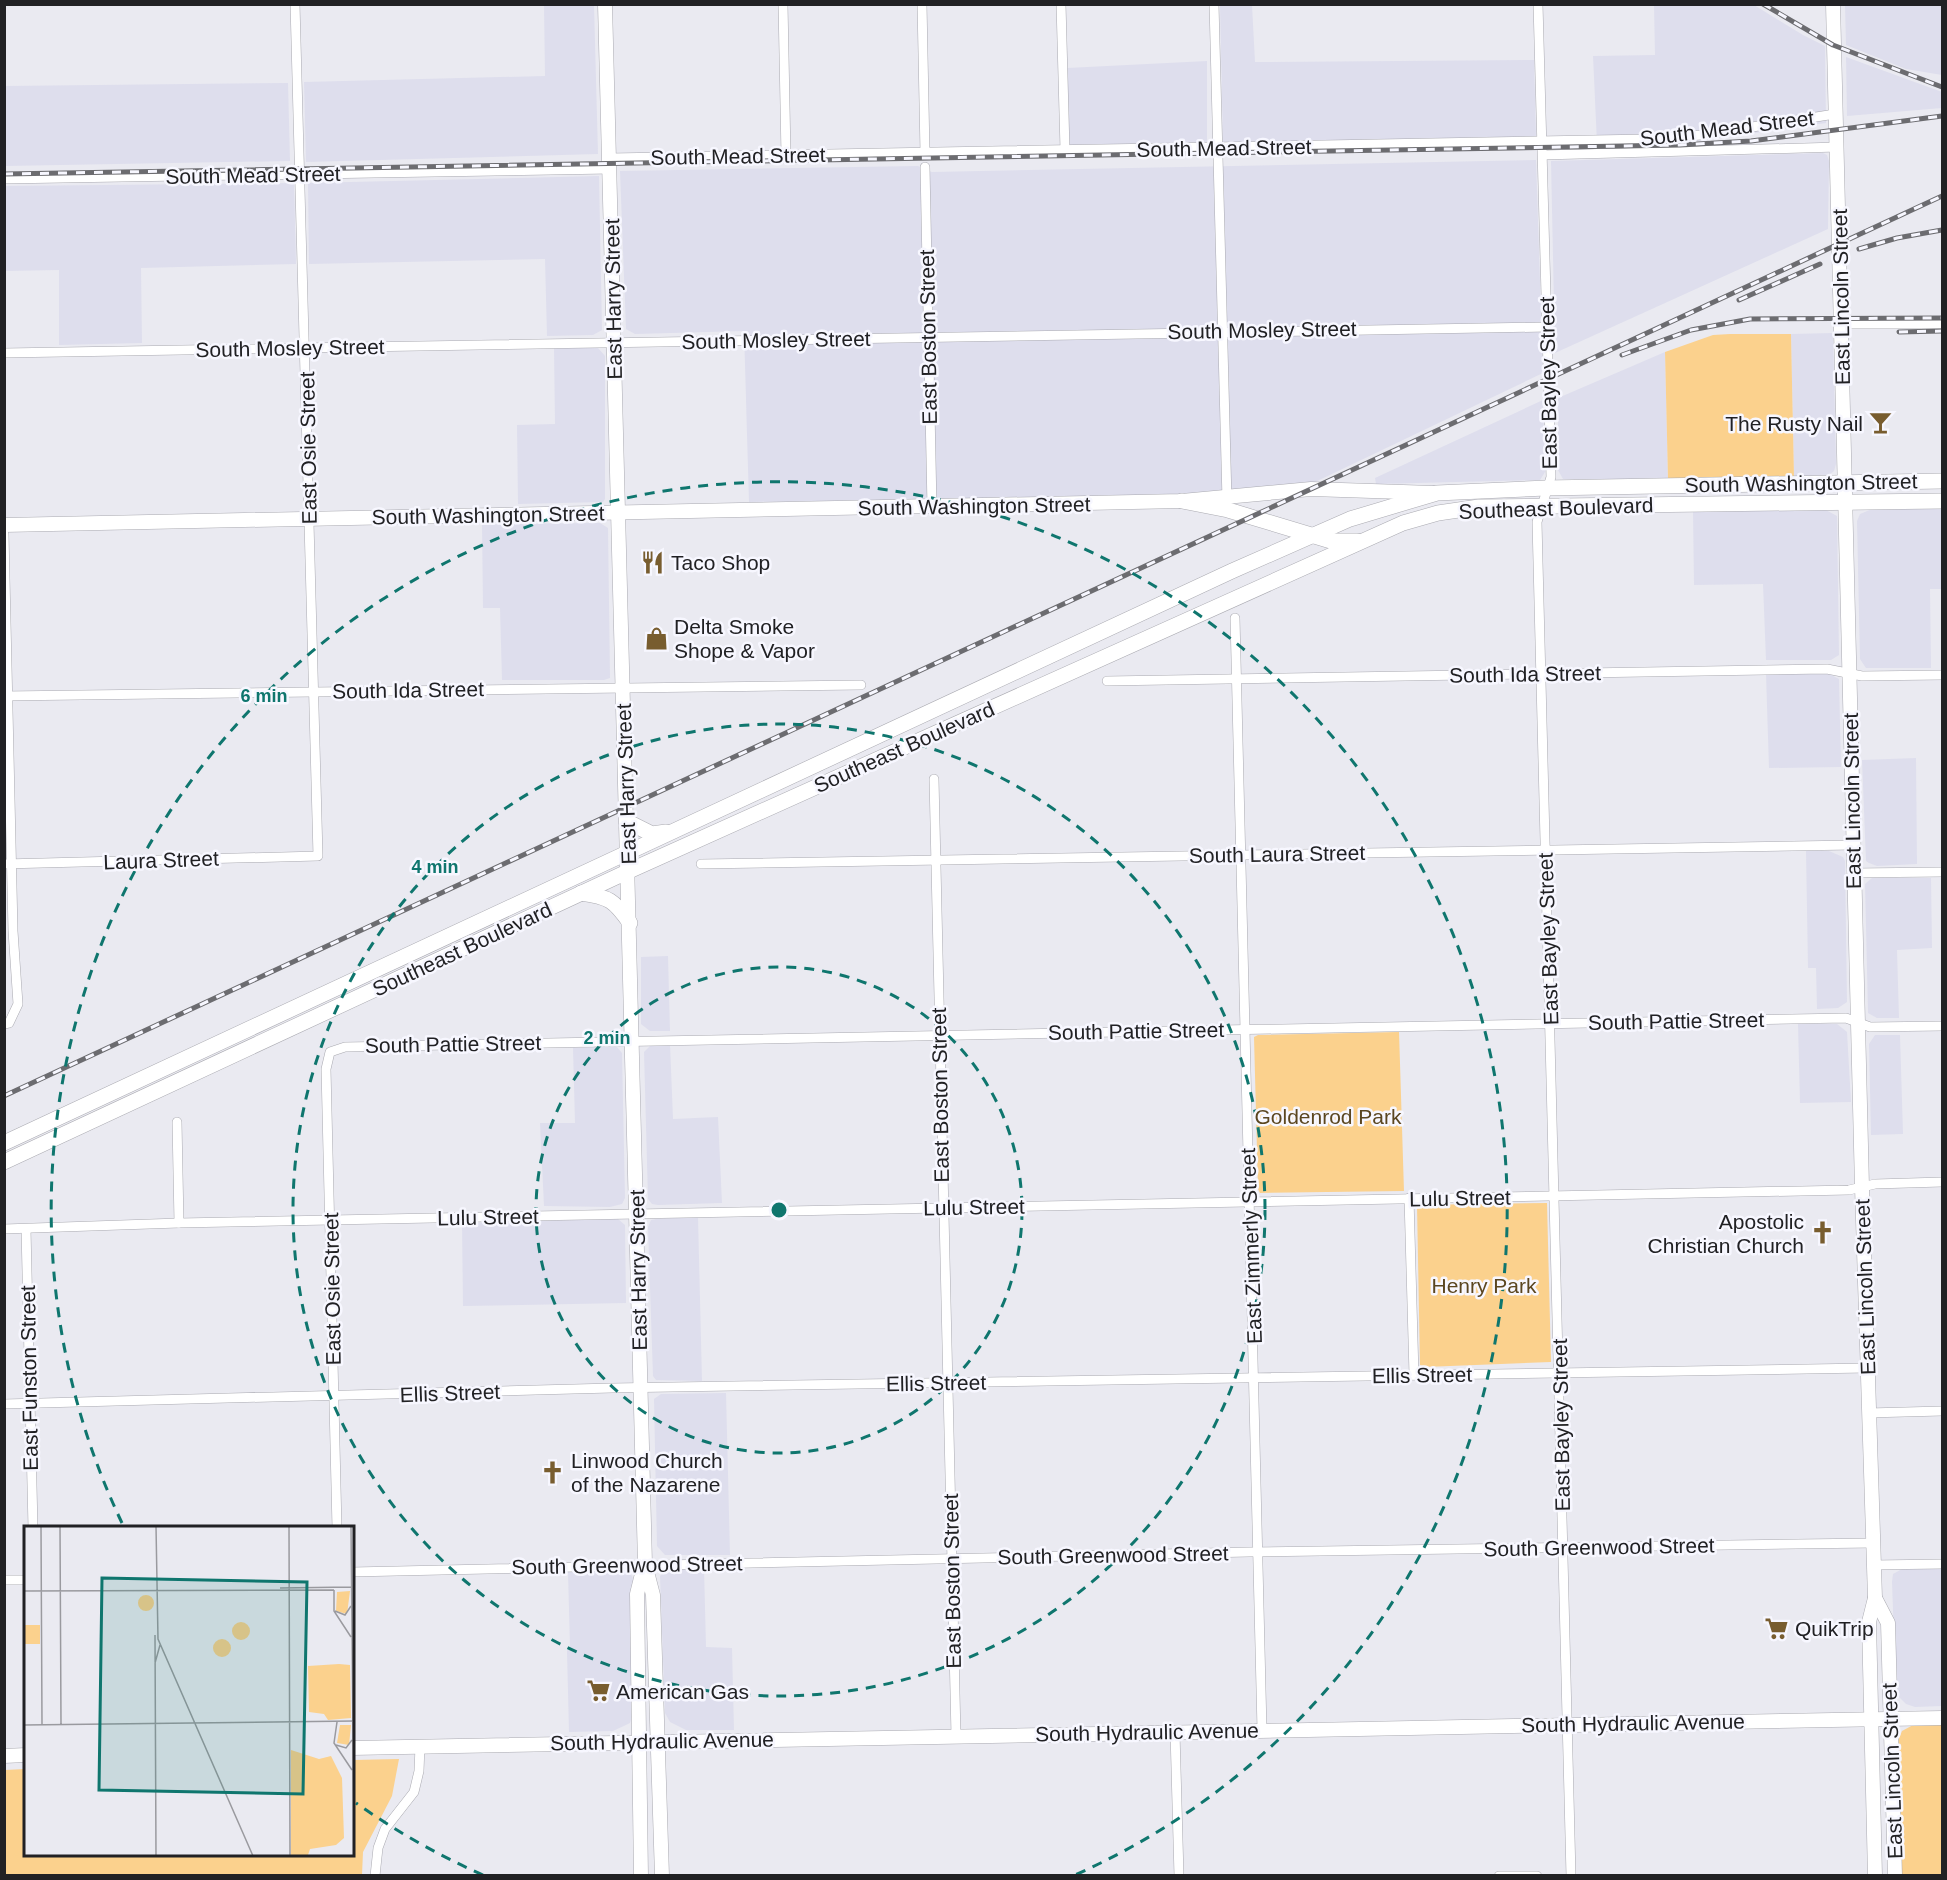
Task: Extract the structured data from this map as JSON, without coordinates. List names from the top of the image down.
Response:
{
  "streets": {
    "main road": ["South Washington Street", "Southeast Boulevard"],
    "street": [
      "South Mead Street",
      "East Lincoln Street",
      "East Harry Street",
      "South Mosley Street",
      "East Boston Street",
      "East Bayley Street",
      "East Osie Street",
      "South Ida Street",
      "South Laura Street",
      "Laura Street",
      "South Pattie Street",
      "Lulu Street",
      "East Zimmerly Street",
      "Ellis Street",
      "East Funston Street",
      "South Greenwood Street",
      "South Hydraulic Avenue"
    ]
  },
  "crossings": [
    ["South Mead Street", "East Lincoln Street"],
    ["South Mead Street", "East Harry Street"],
    ["South Mead Street", "East Bayley Street"],
    ["South Mead Street", "East Osie Street"],
    ["East Lincoln Street", "South Washington Street"],
    ["East Lincoln Street", "Southeast Boulevard"],
    ["East Lincoln Street", "South Ida Street"],
    ["East Lincoln Street", "South Laura Street"],
    ["East Lincoln Street", "South Pattie Street"],
    ["East Lincoln Street", "Lulu Street"],
    ["East Lincoln Street", "Ellis Street"],
    ["East Lincoln Street", "South Greenwood Street"],
    ["East Lincoln Street", "South Hydraulic Avenue"],
    ["East Harry Street", "South Mosley Street"],
    ["East Harry Street", "South Washington Street"],
    ["East Harry Street", "Southeast Boulevard"],
    ["East Harry Street", "South Ida Street"],
    ["East Harry Street", "South Pattie Street"],
    ["East Harry Street", "Lulu Street"],
    ["East Harry Street", "Ellis Street"],
    ["East Harry Street", "South Greenwood Street"],
    ["East Harry Street", "South Hydraulic Avenue"],
    ["South Mosley Street", "East Boston Street"],
    ["South Mosley Street", "East Bayley Street"],
    ["South Mosley Street", "East Osie Street"],
    ["East Boston Street", "South Washington Street"],
    ["East Boston Street", "South Laura Street"],
    ["East Boston Street", "South Pattie Street"],
    ["East Boston Street", "Lulu Street"],
    ["East Boston Street", "Ellis Street"],
    ["East Boston Street", "South Greenwood Street"],
    ["East Boston Street", "South Hydraulic Avenue"],
    ["East Bayley Street", "South Washington Street"],
    ["East Bayley Street", "Southeast Boulevard"],
    ["East Bayley Street", "South Ida Street"],
    ["East Bayley Street", "South Laura Street"],
    ["East Bayley Street", "South Pattie Street"],
    ["East Bayley Street", "Lulu Street"],
    ["East Bayley Street", "Ellis Street"],
    ["East Bayley Street", "South Greenwood Street"],
    ["East Bayley Street", "South Hydraulic Avenue"],
    ["East Osie Street", "South Washington Street"],
    ["East Osie Street", "South Ida Street"],
    ["East Osie Street", "Laura Street"],
    ["East Osie Street", "South Pattie Street"],
    ["East Osie Street", "Lulu Street"],
    ["East Osie Street", "Ellis Street"],
    ["South Washington Street", "Southeast Boulevard"],
    ["South Ida Street", "East Zimmerly Street"],
    ["South Laura Street", "East Zimmerly Street"],
    ["South Pattie Street", "East Zimmerly Street"],
    ["Lulu Street", "East Zimmerly Street"],
    ["Lulu Street", "East Funston Street"],
    ["East Zimmerly Street", "Ellis Street"],
    ["East Zimmerly Street", "South Greenwood Street"],
    ["East Zimmerly Street", "South Hydraulic Avenue"],
    ["Ellis Street", "East Funston Street"]
  ],
  "parks": ["Goldenrod Park", "Henry Park"],
  "places": {
    "bar": ["The Rusty Nail"],
    "restaurant": ["Taco Shop"],
    "shop": ["Delta Smoke Shope & Vapor"],
    "church": ["Apostolic Christian Church", "Linwood Church of the Nazarene"],
    "supermarket": ["QuikTrip", "American Gas"]
  },
  "rings": ["6 min", "4 min", "2 min"]
}
